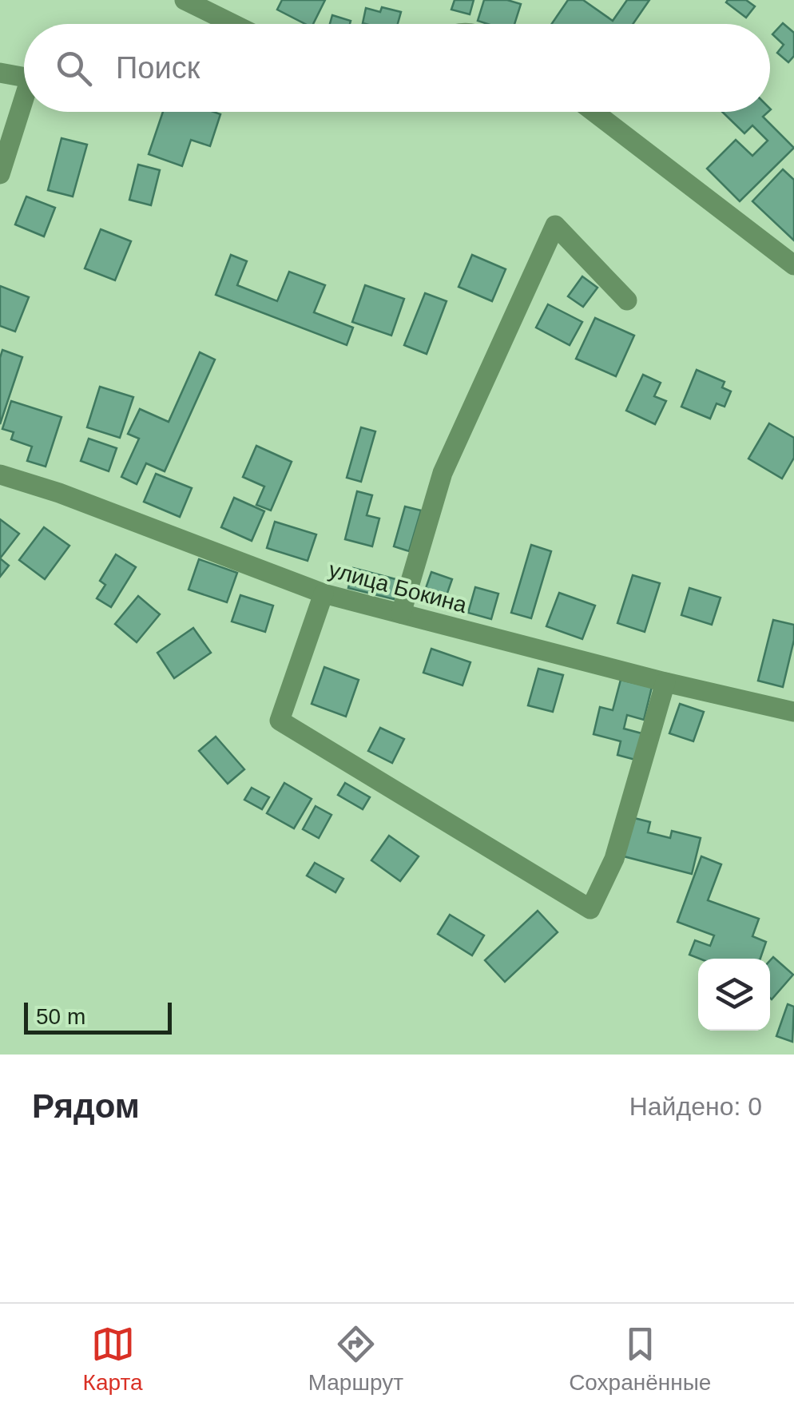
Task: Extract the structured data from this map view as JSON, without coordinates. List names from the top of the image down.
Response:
{
  "streets": {
    "street": ["улица Бокина"]
  },
  "scale_bar": "50 m",
  "page": {
    "search": "Поиск",
    "scale": "50 m",
    "heading": ["Рядом", "Найдено: 0"],
    "nav": ["Карта", "Маршрут", "Сохранённые"]
  }
}
